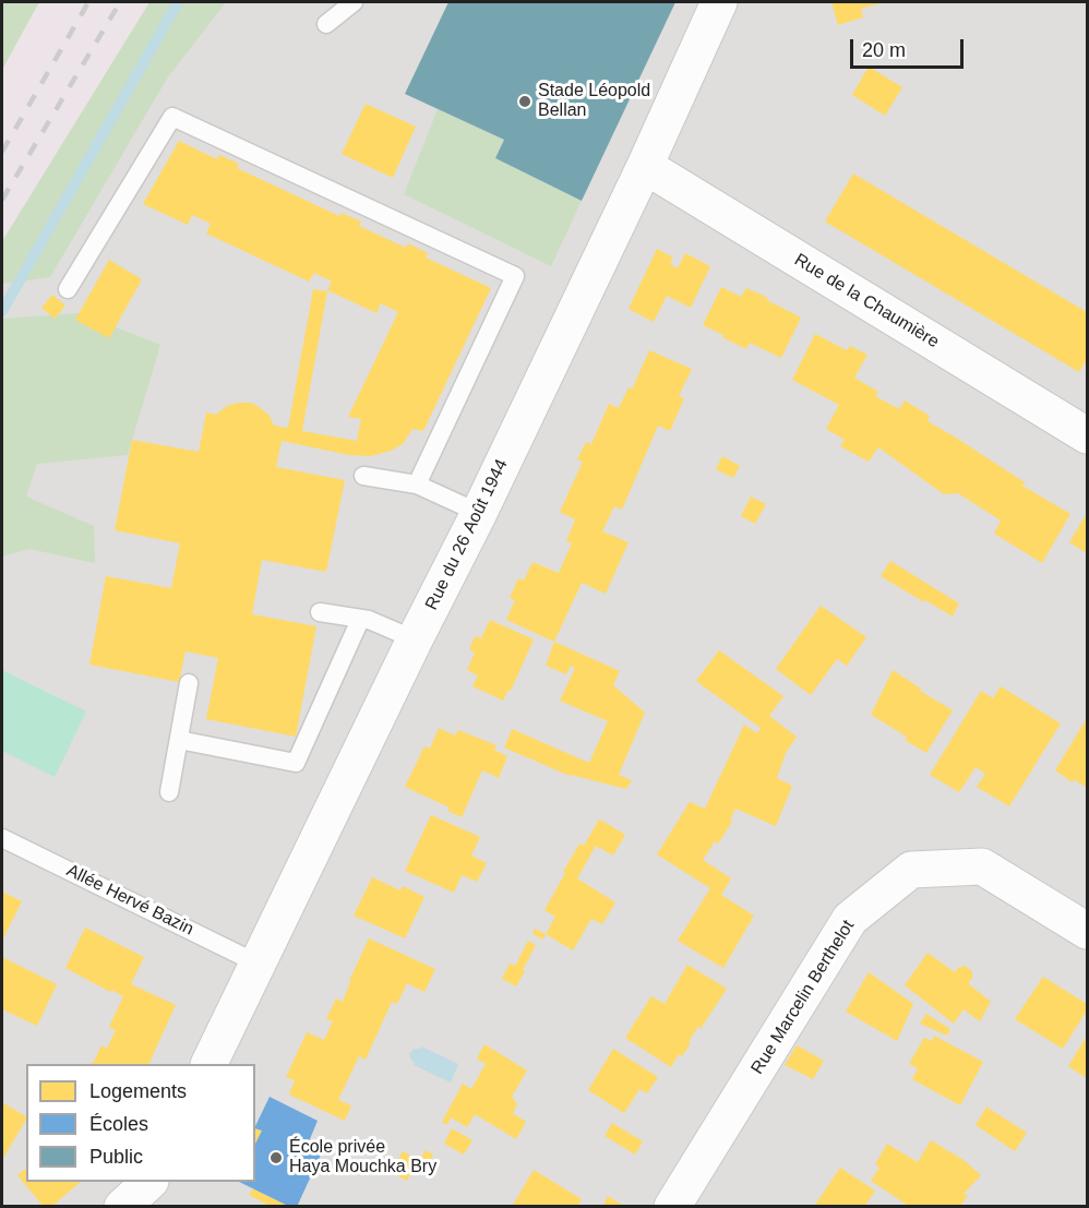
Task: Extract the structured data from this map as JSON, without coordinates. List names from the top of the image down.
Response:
{
  "streets": {
    "street": ["Rue de la Chaumière", "Rue du 26 Août 1944", "Rue Marcelin Berthelot"],
    "lane": ["Allée Hervé Bazin"]
  },
  "crossings": [
    ["Rue de la Chaumière", "Rue du 26 Août 1944"],
    ["Rue du 26 Août 1944", "Allée Hervé Bazin"]
  ],
  "places": ["Stade Léopold Bellan", "École privée Haya Mouchka Bry"],
  "legend": ["Logements", "Écoles", "Public"],
  "scale_bar": "20 m"
}
